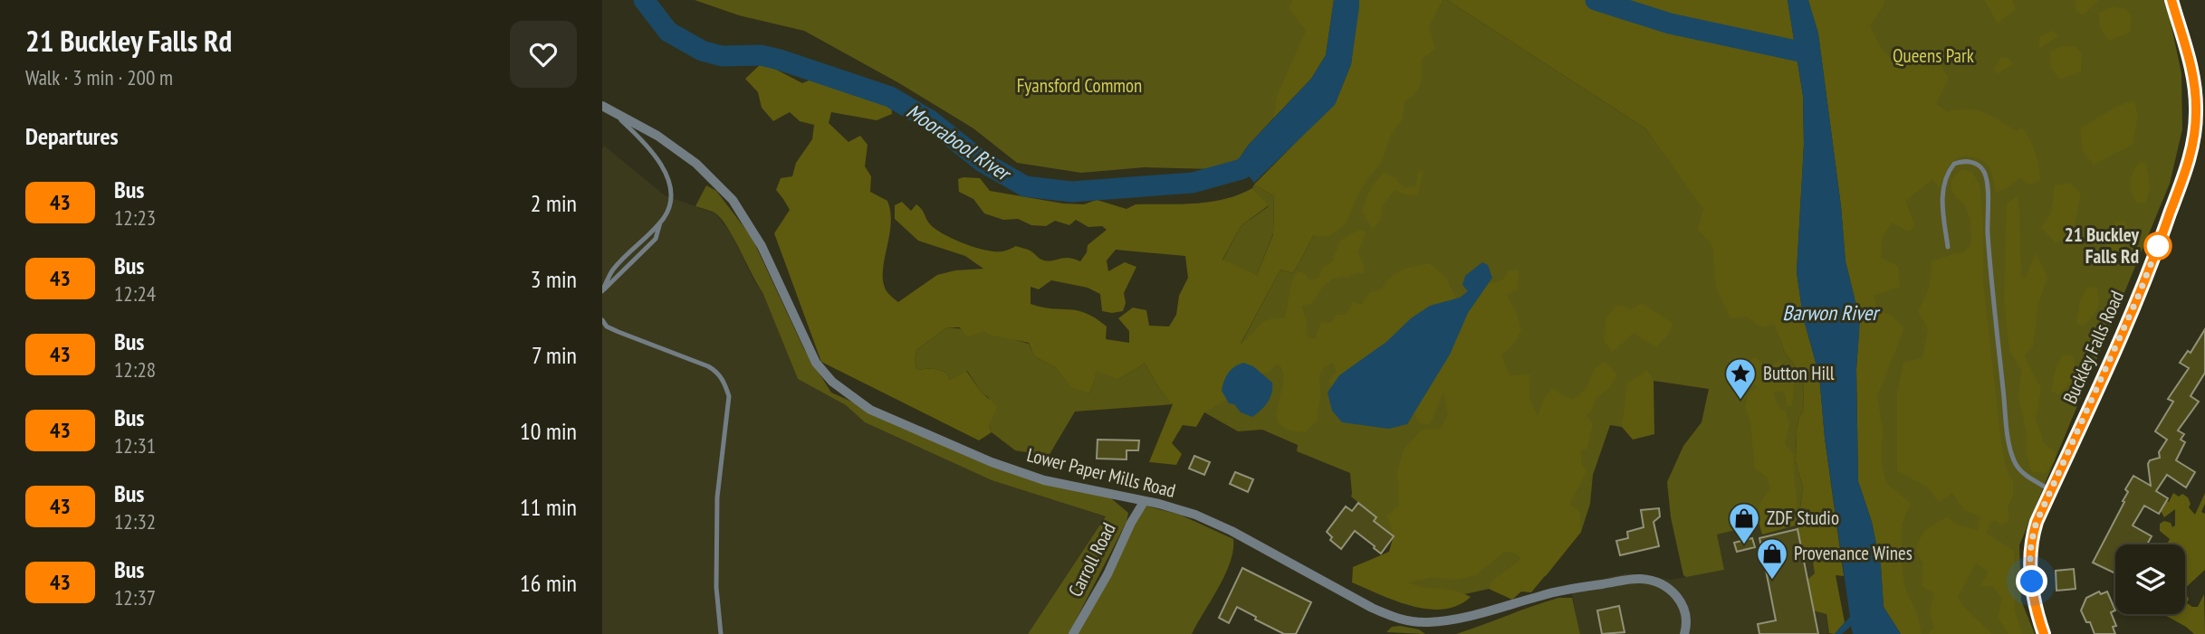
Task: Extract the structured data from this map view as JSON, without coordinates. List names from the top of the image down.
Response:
{
  "streets": {
    "street": ["Buckley Falls Road", "Lower Paper Mills Road", "Carroll Road"]
  },
  "crossings": [
    ["Lower Paper Mills Road", "Carroll Road"]
  ],
  "water": ["Moorabool River", "Barwon River"],
  "parks": ["Queens Park", "Fyansford Common"],
  "places": {
    "other": ["21 Buckley Falls Rd"],
    "place": ["Button Hill"],
    "shop": ["ZDF Studio", "Provenance Wines"]
  },
  "lines": ["bus line 43"],
  "page": {
    "heading": [
      ["21 Buckley Falls Rd", "Walk · 3 min · 200 m"],
      "Departures"
    ],
    "list": [
      {
        "mark": "43",
        "name": "Bus",
        "note": "12:23",
        "value": "2 min"
      },
      {
        "mark": "43",
        "name": "Bus",
        "note": "12:24",
        "value": "3 min"
      },
      {
        "mark": "43",
        "name": "Bus",
        "note": "12:28",
        "value": "7 min"
      },
      {
        "mark": "43",
        "name": "Bus",
        "note": "12:31",
        "value": "10 min"
      },
      {
        "mark": "43",
        "name": "Bus",
        "note": "12:32",
        "value": "11 min"
      },
      {
        "mark": "43",
        "name": "Bus",
        "note": "12:37",
        "value": "16 min"
      }
    ]
  }
}
